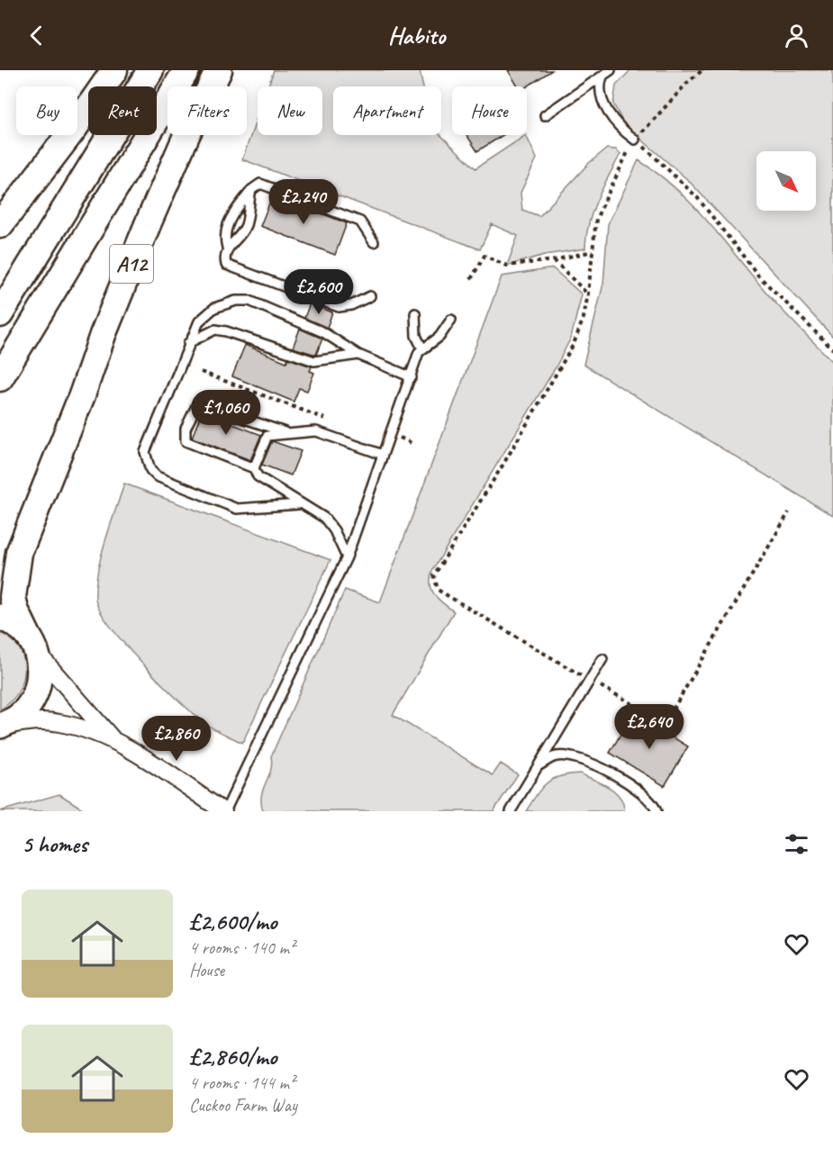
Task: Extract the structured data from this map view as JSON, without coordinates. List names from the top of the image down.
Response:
{
  "streets": {
    "highway": ["A12"]
  },
  "north": "bottom right",
  "page": {
    "header": "Habito",
    "chip": [
      "Buy",
      "Rent",
      "Filters",
      "New",
      "Apartment",
      "House"
    ],
    "price": [
      "£2,240",
      "£2,600",
      "£1,060",
      "£2,640",
      "£2,860"
    ],
    "heading": "5 homes",
    "list": [
      {
        "name": "£2,600/mo",
        "note": "4 rooms · 140 m² · House"
      },
      {
        "name": "£2,860/mo",
        "note": "4 rooms · 144 m² · Cuckoo Farm Way"
      }
    ]
  }
}
